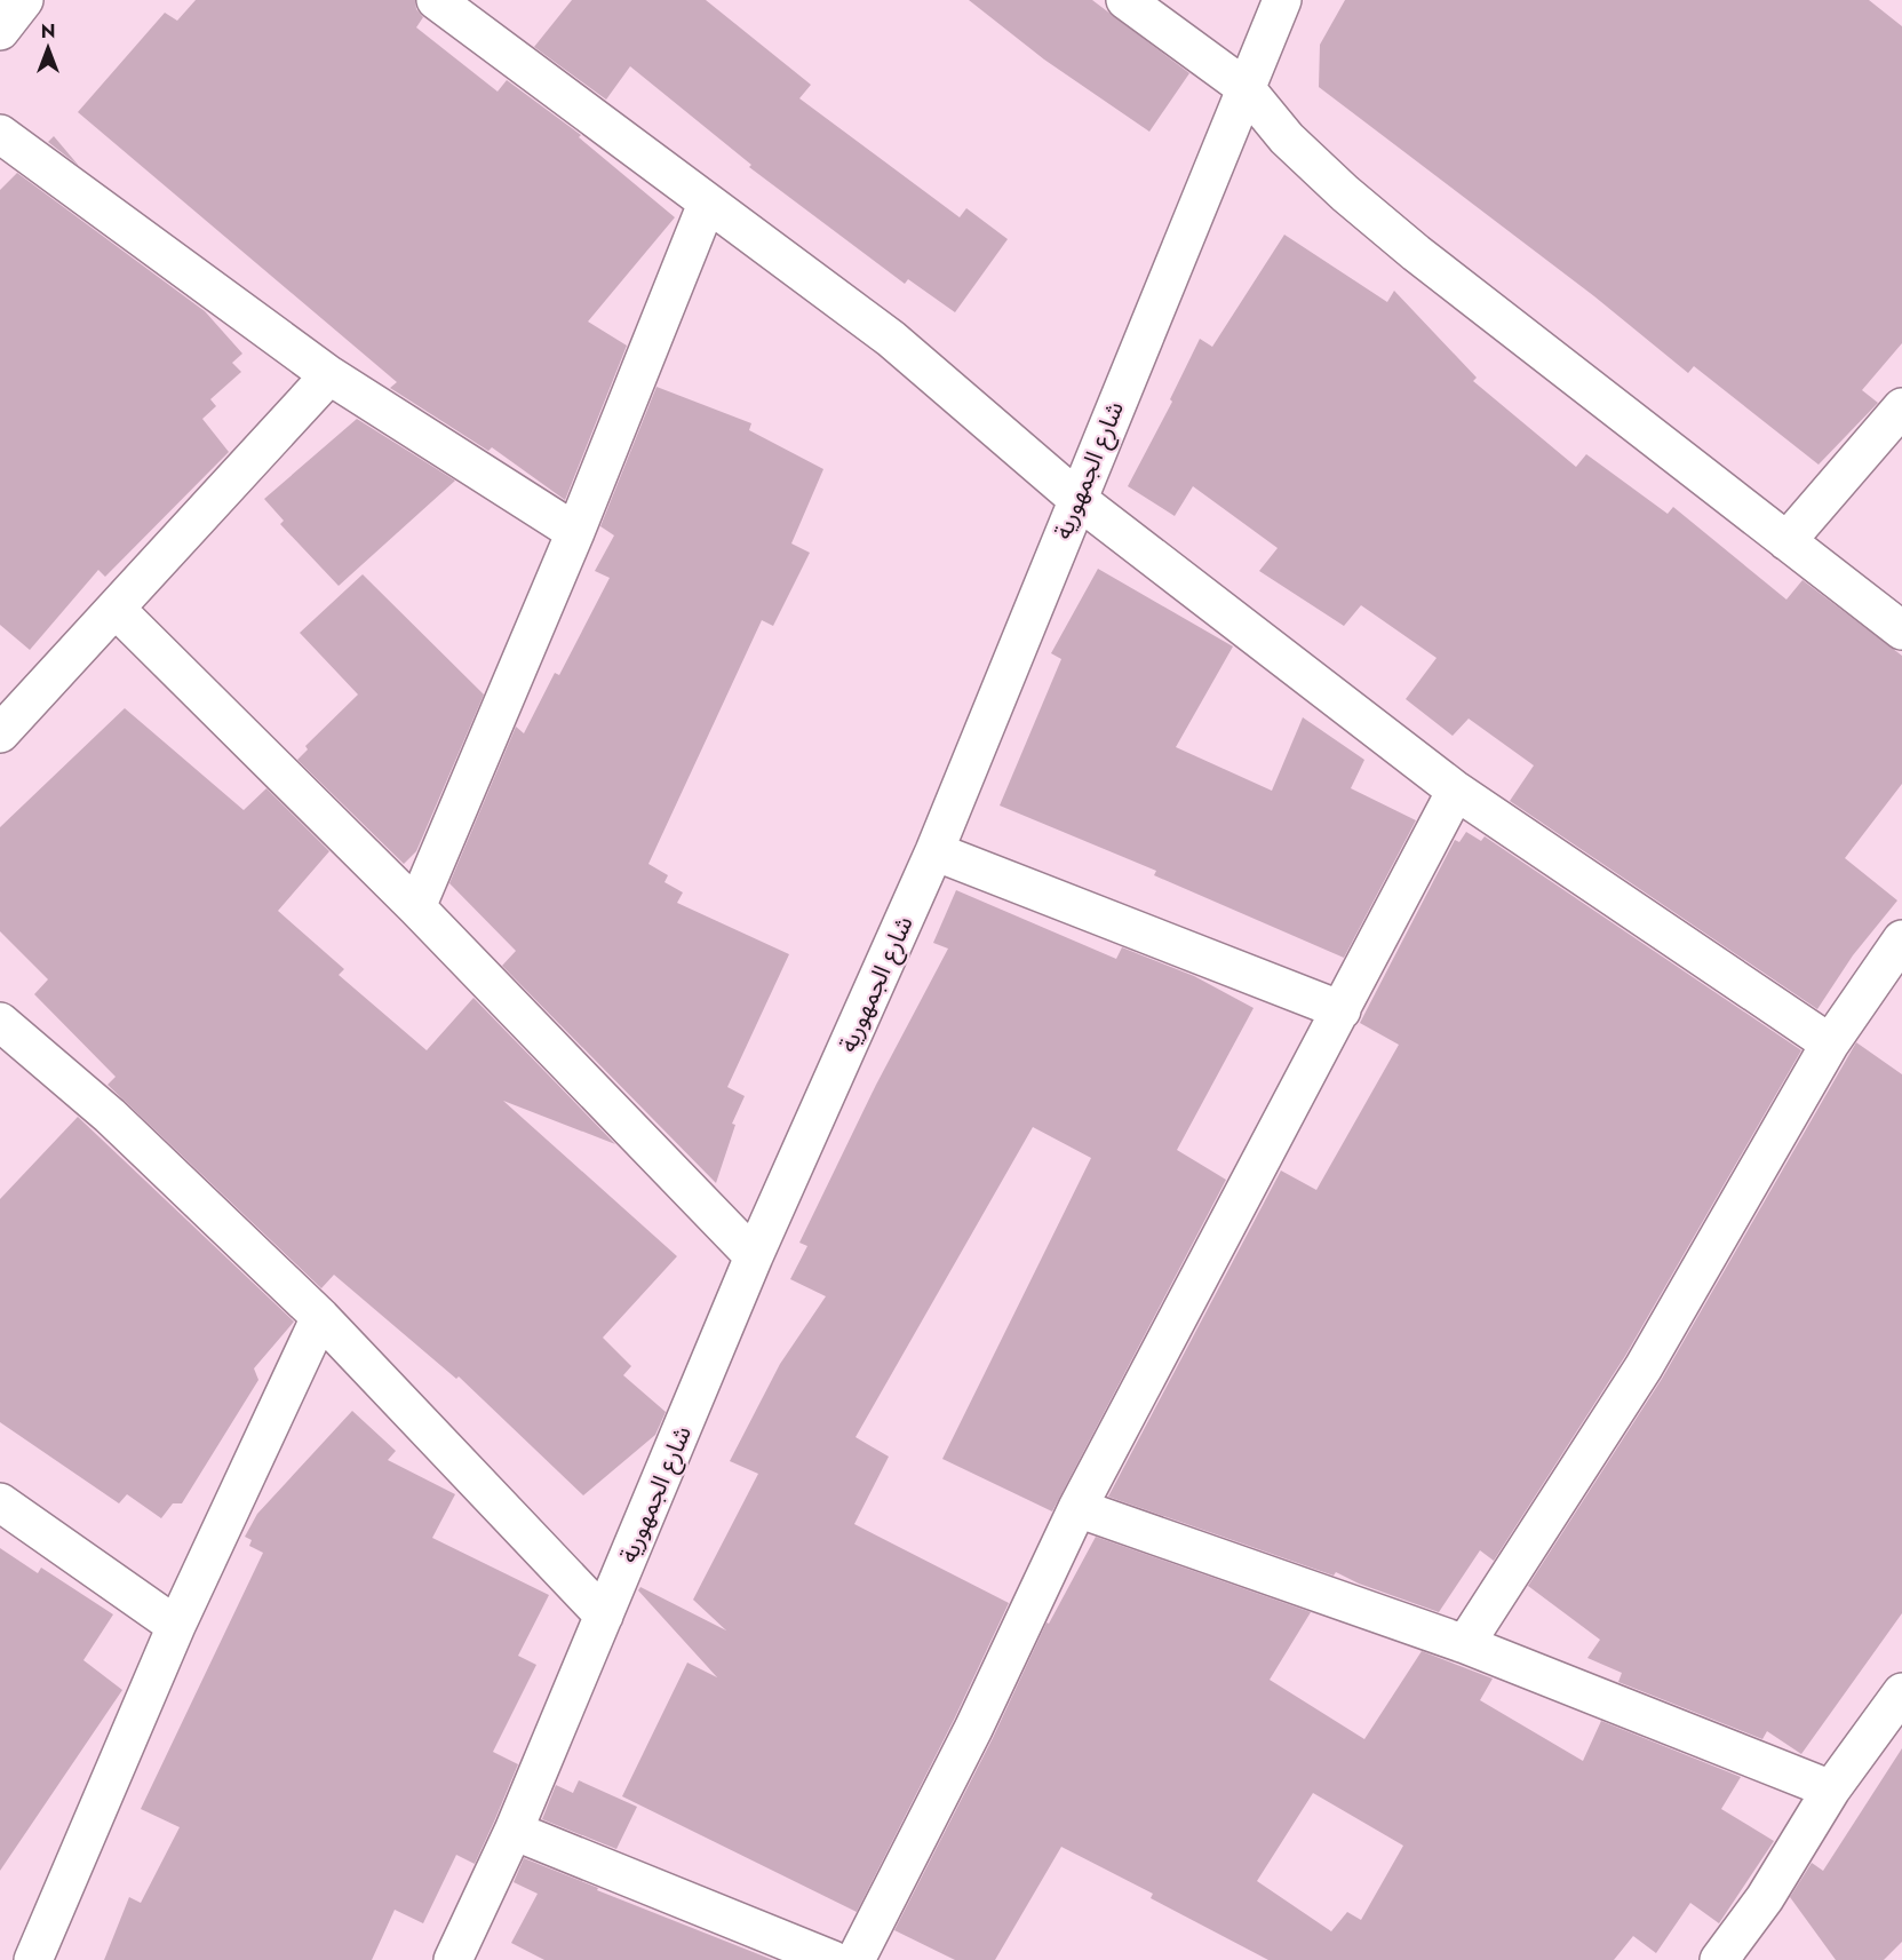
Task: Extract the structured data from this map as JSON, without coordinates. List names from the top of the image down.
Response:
{
  "streets": {
    "street": ["شارع الجمهورية"]
  },
  "north": "top"
}
